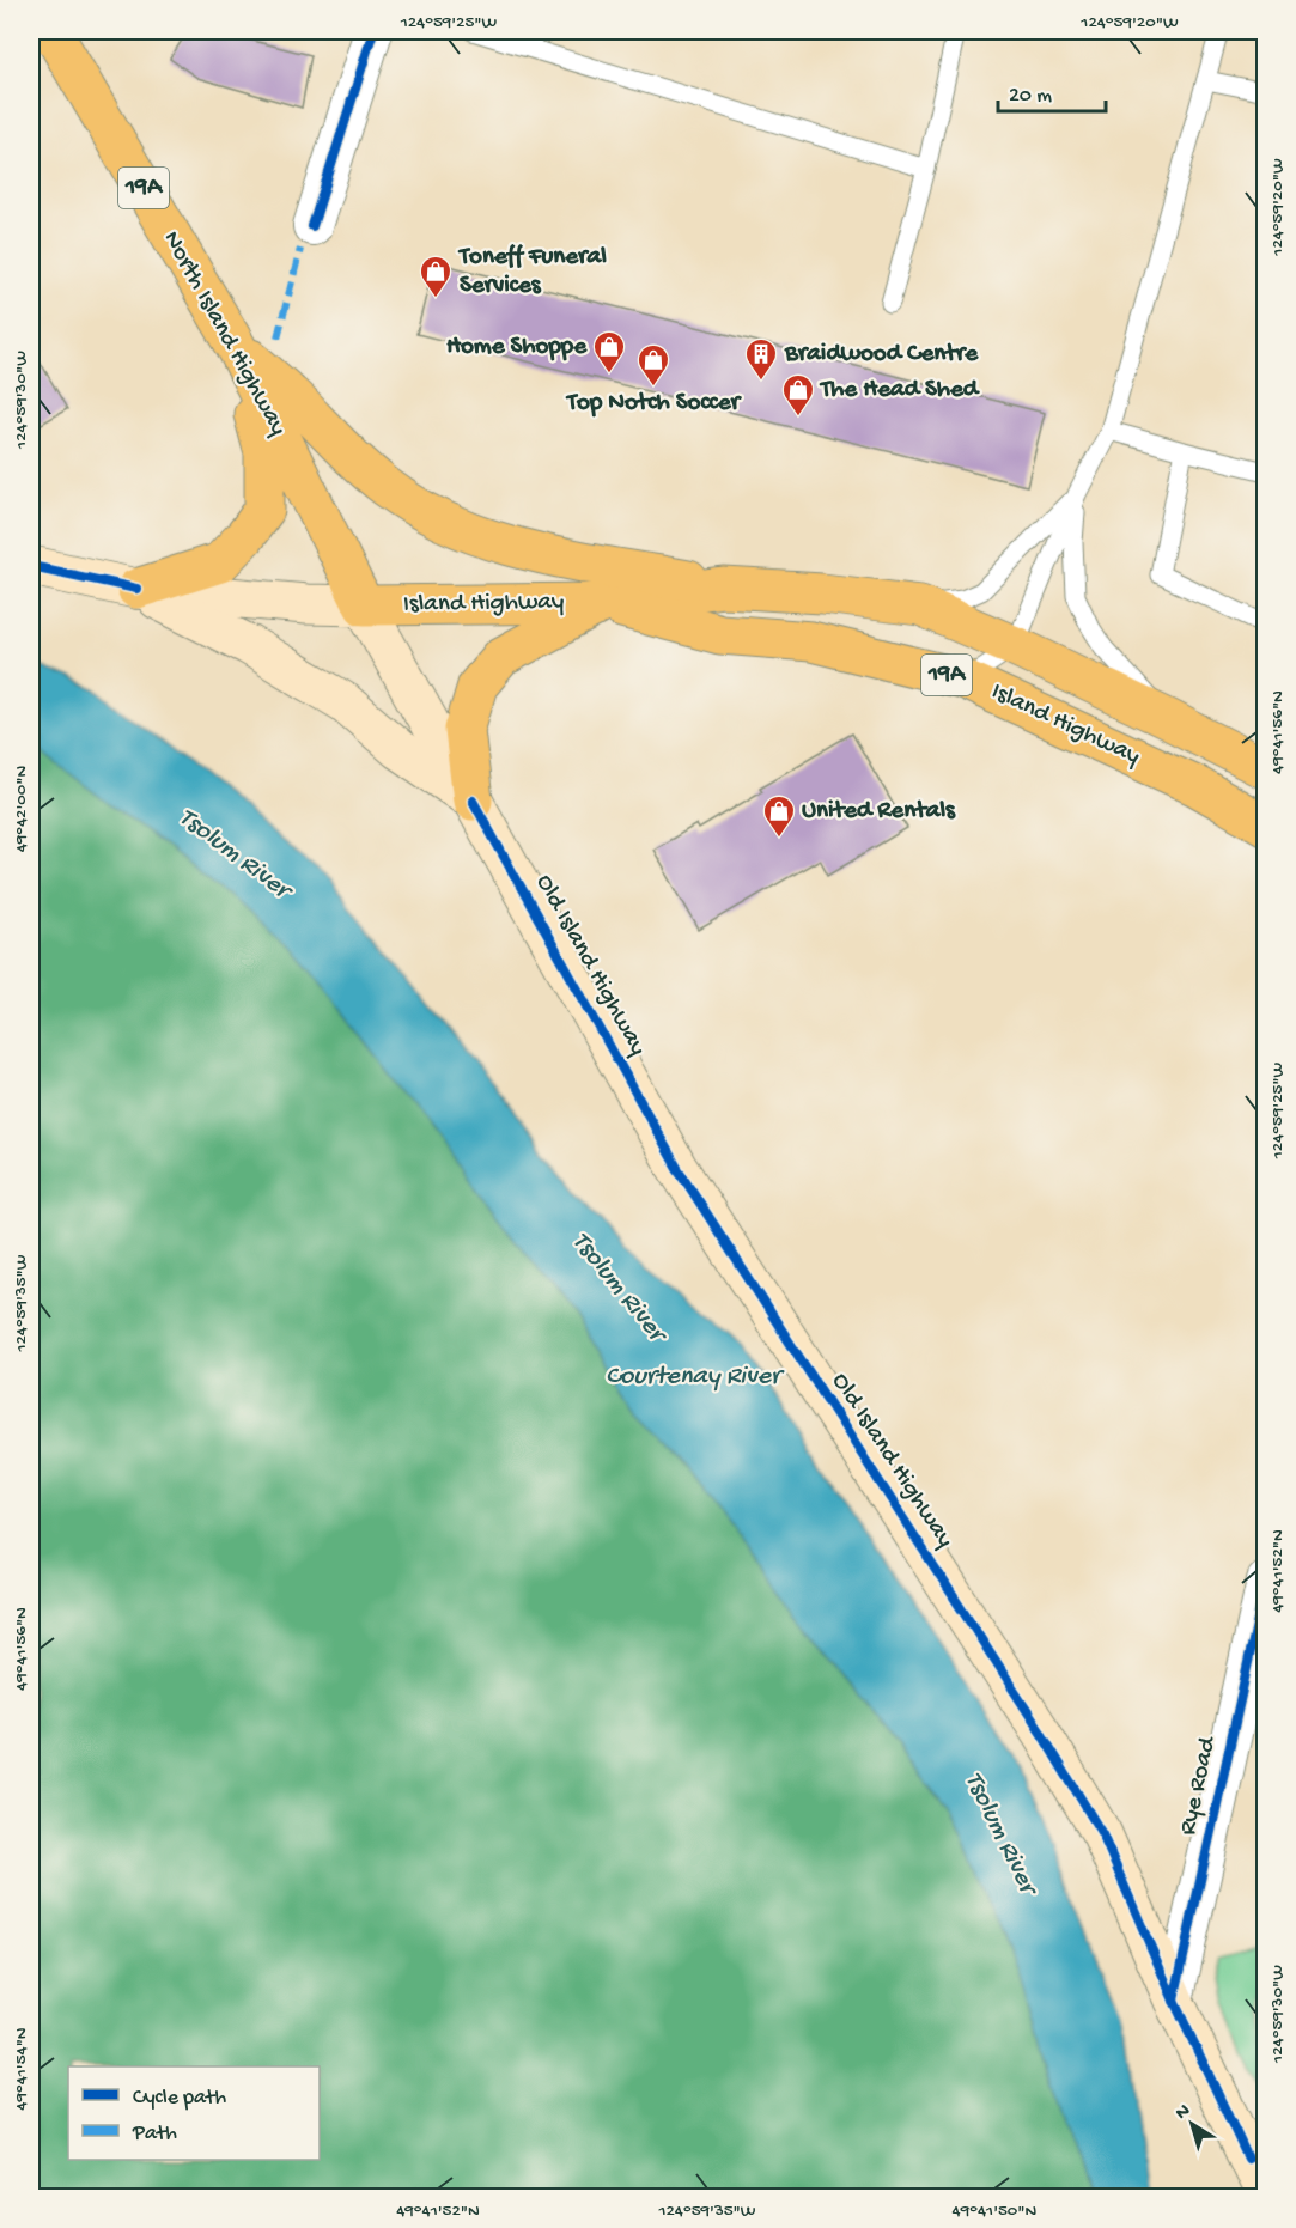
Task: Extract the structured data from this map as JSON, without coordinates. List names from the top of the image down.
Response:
{
  "streets": {
    "main road": [
      "19A",
      "North Island Highway",
      "Island Highway",
      "Old Island Highway"
    ],
    "street": ["Rye Road"]
  },
  "crossings": [
    ["North Island Highway", "Island Highway"],
    ["North Island Highway", "Old Island Highway"],
    ["Island Highway", "Old Island Highway"],
    ["Old Island Highway", "Rye Road"]
  ],
  "water": ["Tsolum River", "Courtenay River"],
  "places": {
    "shop": [
      "Toneff Funeral Services",
      "Home Shoppe",
      "Top Notch Soccer",
      "The Head Shed",
      "United Rentals"
    ],
    "building": ["Braidwood Centre"]
  },
  "legend": ["Cycle path", "Path"],
  "scale_bar": "20 m",
  "north": "top left",
  "coordinates": [
    "124°59'25\"W",
    "124°59'20\"W",
    "124°59'30\"W",
    "49°41'56\"N",
    "49°42'00\"N",
    "124°59'35\"W",
    "49°41'52\"N",
    "49°41'54\"N",
    "49°41'50\"N"
  ]
}
